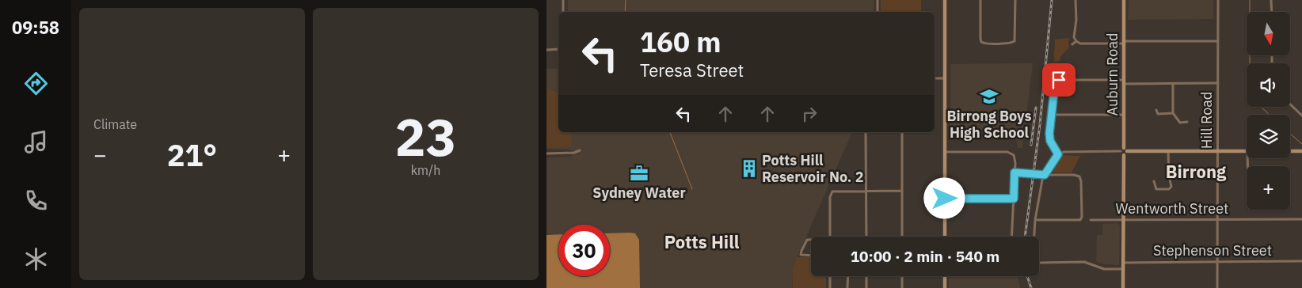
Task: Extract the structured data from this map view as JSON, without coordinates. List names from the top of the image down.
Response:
{
  "streets": {
    "street": [
      "Auburn Road",
      "Hill Road",
      "Wentworth Street",
      "Stephenson Street"
    ]
  },
  "crossings": [
    ["Hill Road", "Wentworth Street"],
    ["Hill Road", "Stephenson Street"]
  ],
  "districts": ["Birrong", "Potts Hill"],
  "places": {
    "school or university": ["Birrong Boys High School"],
    "building": ["Potts Hill Reservoir No. 2"],
    "office": ["Sydney Water"]
  },
  "north": "bottom",
  "page": {
    "tabs": "09:58",
    "tile": [
      "Climate",
      ["23", "km/h"]
    ],
    "map_buttons": "+",
    "turn": ["160 m", "Teresa Street"],
    "heat": ["−", "21°", "+"],
    "limit": "30",
    "trip": "10:00 · 2 min · 540 m"
  }
}
